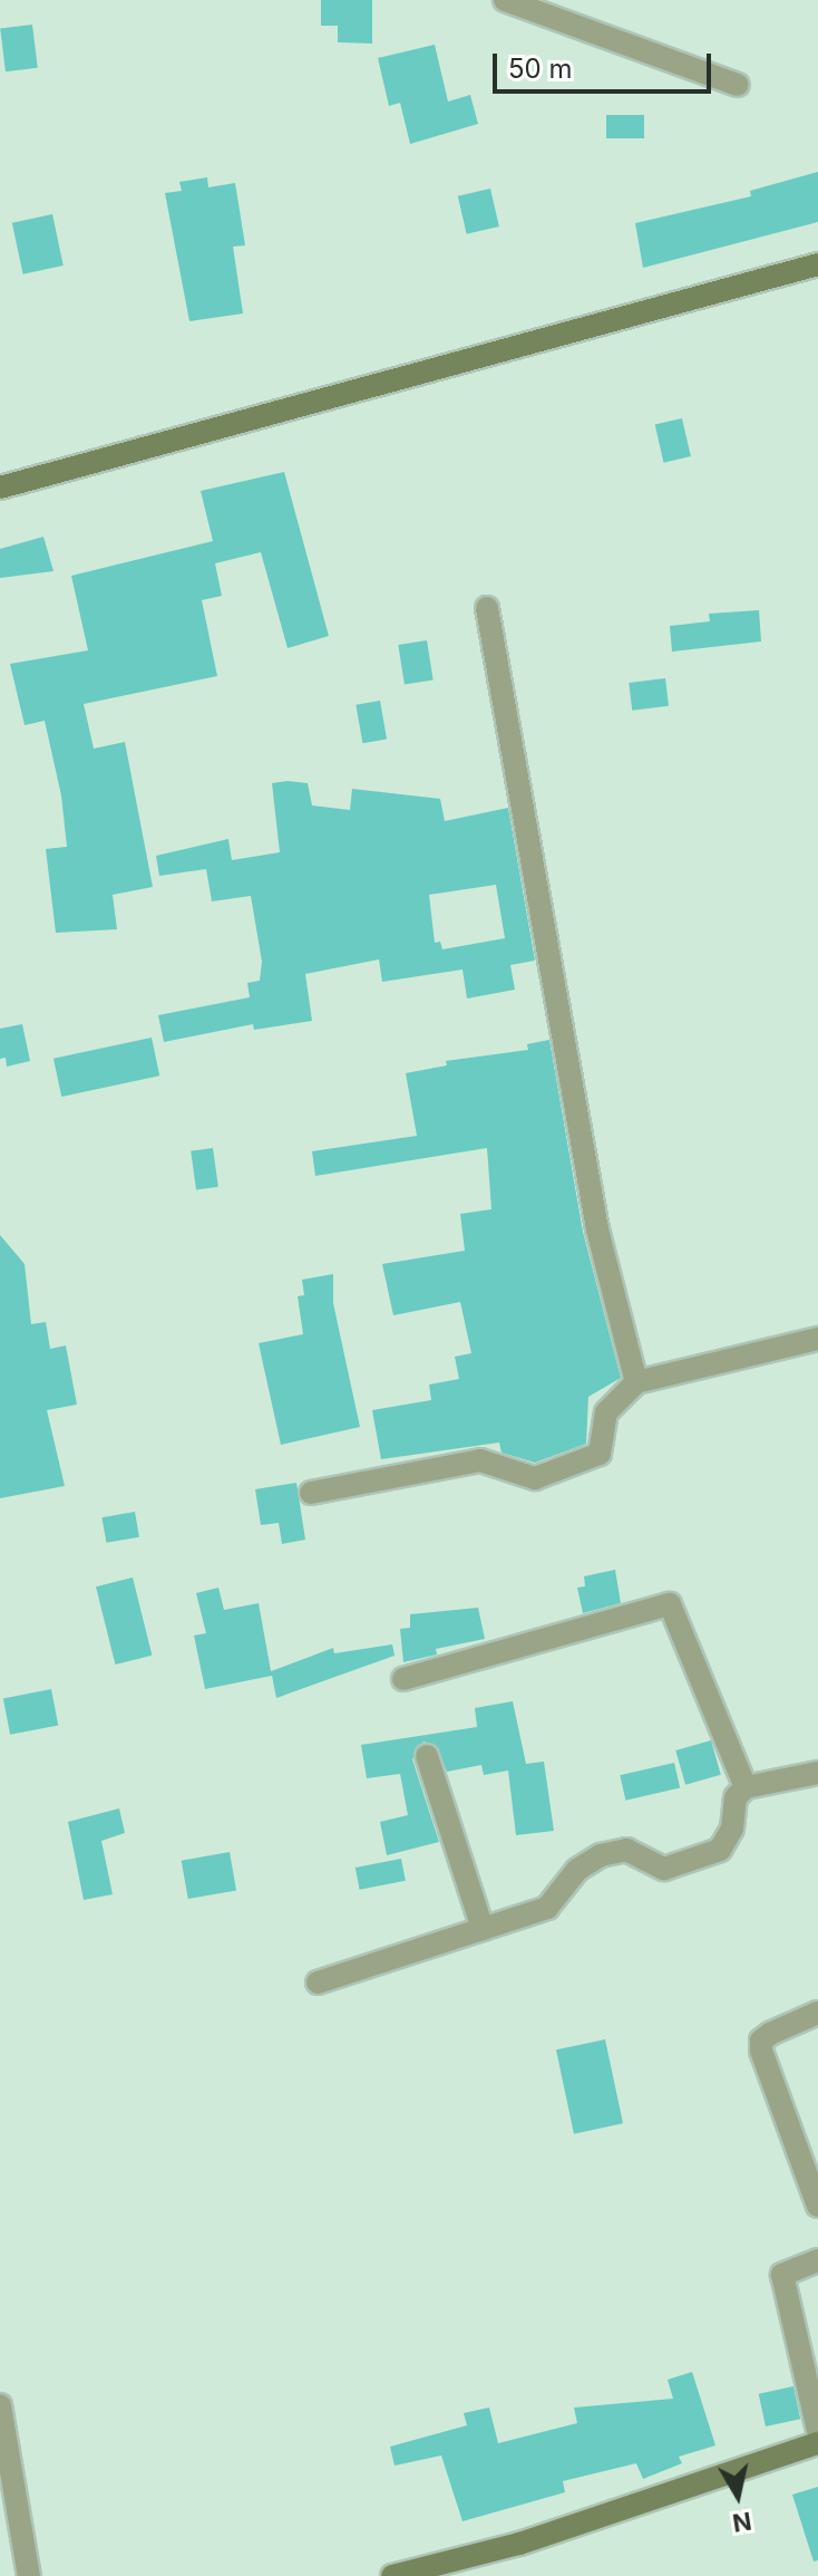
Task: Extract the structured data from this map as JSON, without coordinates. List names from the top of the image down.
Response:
{
  "scale_bar": "50 m",
  "north": "bottom"
}
